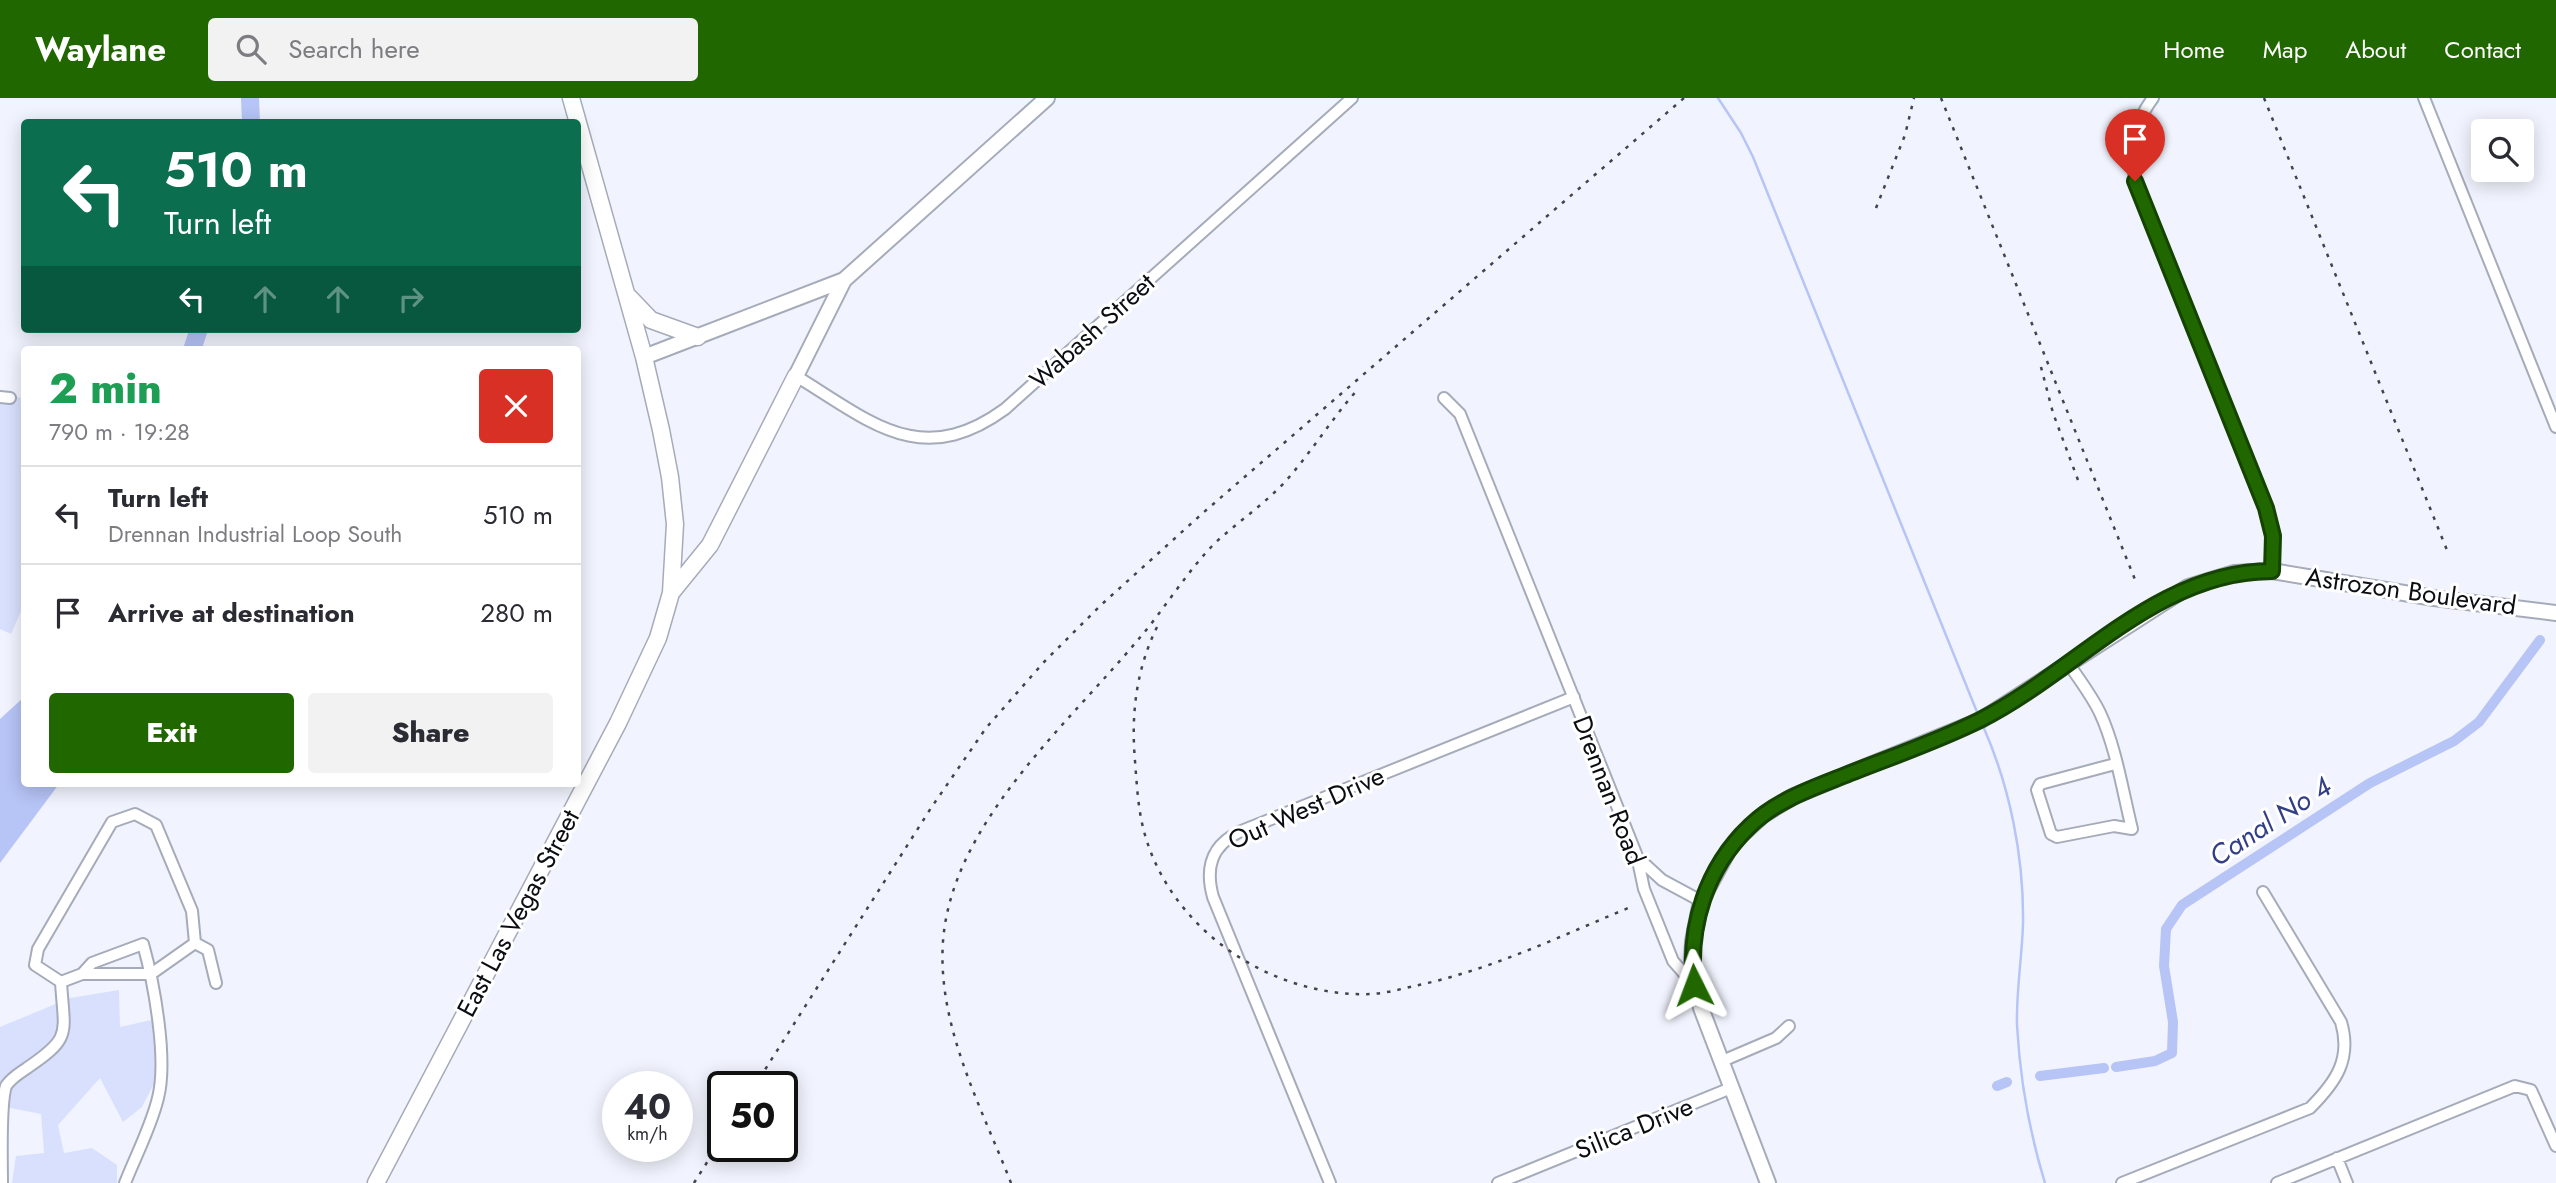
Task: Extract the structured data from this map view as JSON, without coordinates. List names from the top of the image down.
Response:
{
  "streets": {
    "main road": ["Astrozon Boulevard", "Drennan Road", "East Las Vegas Street"],
    "street": ["Wabash Street", "Out West Drive", "Silica Drive"]
  },
  "crossings": [
    ["Astrozon Boulevard", "Drennan Road"],
    ["Drennan Road", "Out West Drive"],
    ["Drennan Road", "Silica Drive"]
  ],
  "water": ["Canal No 4"],
  "page": {
    "header": "Waylane",
    "search": "Search here",
    "nav": [
      "Home",
      "Map",
      "About",
      "Contact"
    ],
    "turn": ["510 m", "Turn left"],
    "heading": ["2 min", "790 m · 19:28"],
    "list": [
      {
        "name": "Turn left",
        "note": "Drennan Industrial Loop South",
        "value": "510 m"
      },
      {
        "name": "Arrive at destination",
        "value": "280 m"
      }
    ],
    "buttons": ["Exit", "Share"],
    "speed": "40 km/h",
    "limit": "50"
  }
}
